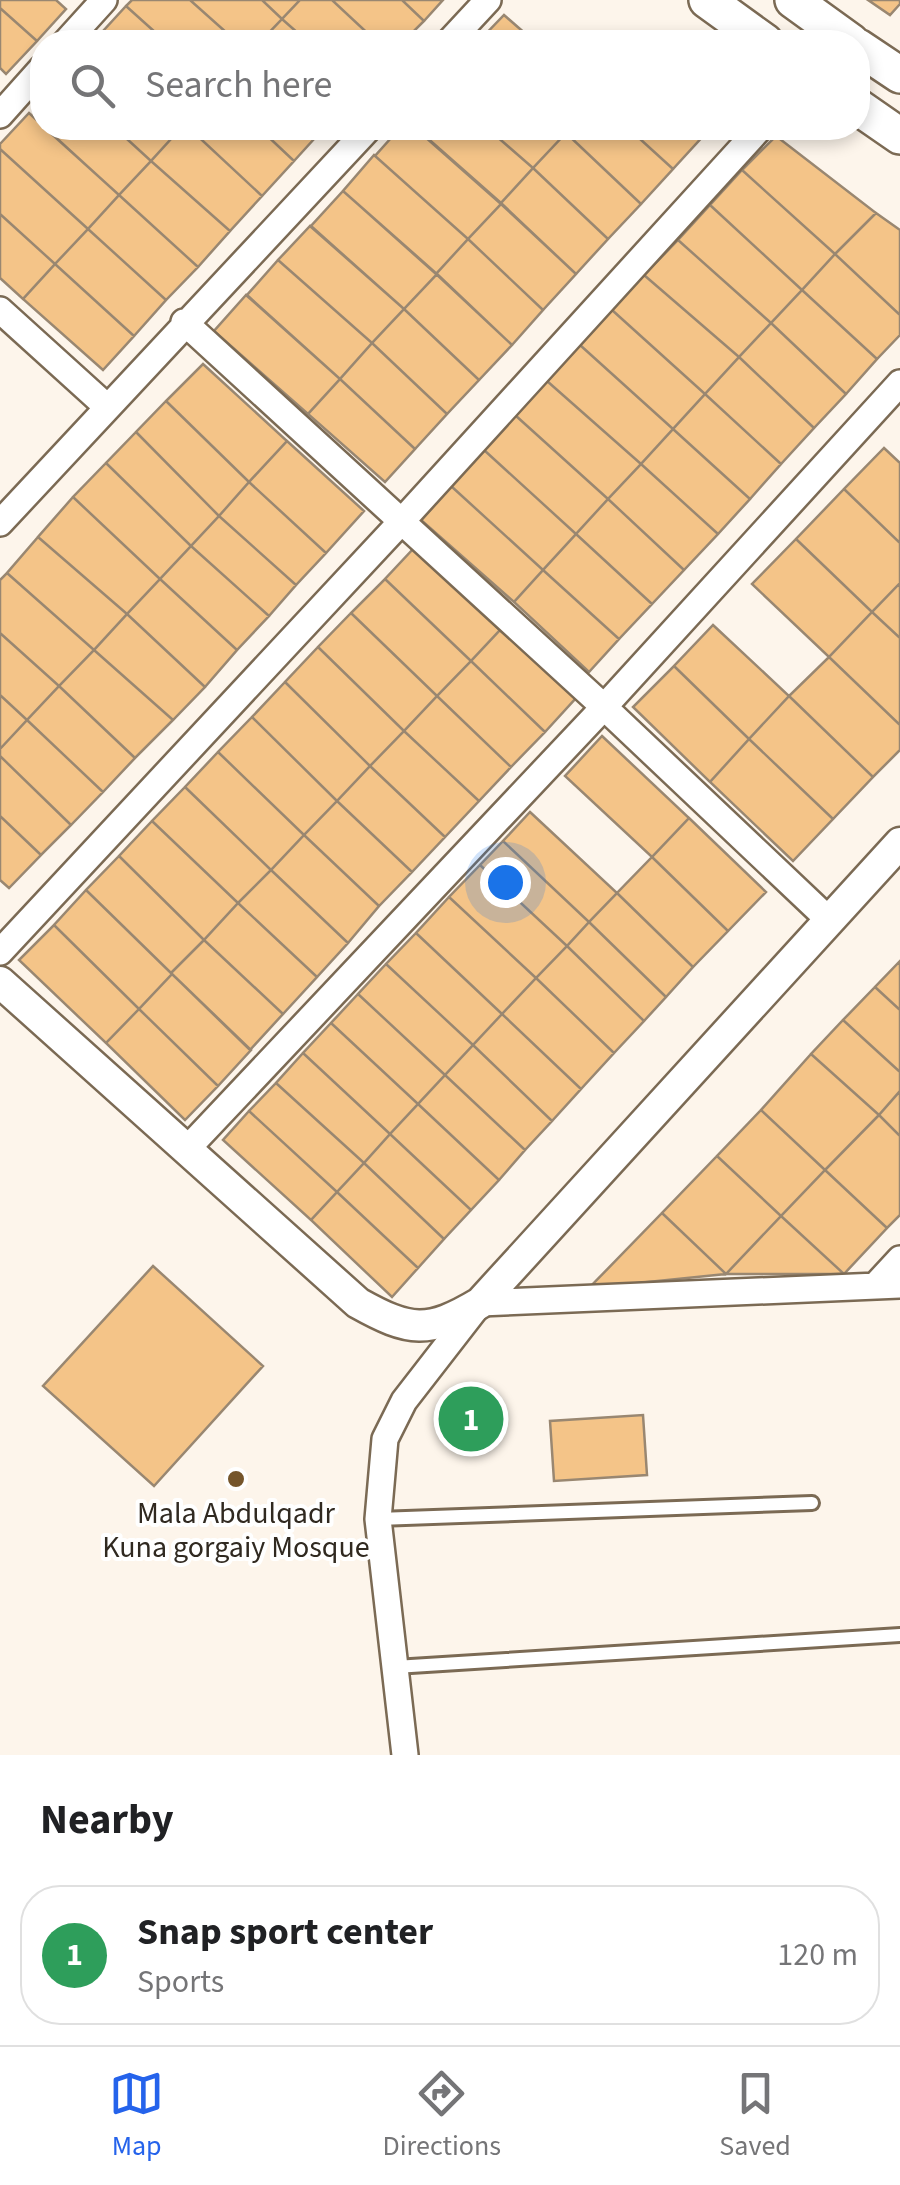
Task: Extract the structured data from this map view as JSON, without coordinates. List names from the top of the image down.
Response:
{
  "places": ["Mala Abdulqadr Kuna gorgaiy Mosque"],
  "page": {
    "search": "Search here",
    "pins": "1",
    "heading": "Nearby",
    "list": [
      {
        "mark": "1",
        "name": "Snap sport center",
        "note": "Sports",
        "value": "120 m"
      }
    ],
    "nav": ["Map", "Directions", "Saved"]
  }
}
